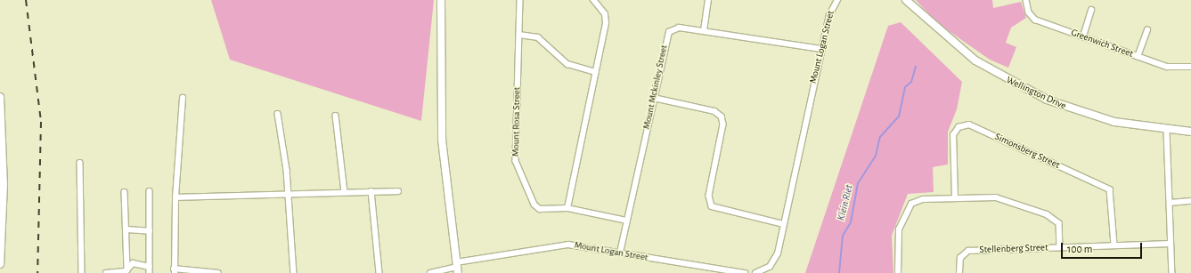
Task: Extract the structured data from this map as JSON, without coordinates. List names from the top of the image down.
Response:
{
  "streets": {
    "street": [
      "Greenwich Street",
      "Mount Logan Street",
      "Mount Mckinley Street",
      "Wellington Drive",
      "Mount Rosa Street",
      "Simonsberg Street",
      "Stellenberg Street"
    ]
  },
  "crossings": [
    ["Mount Logan Street", "Mount Mckinley Street"],
    ["Mount Mckinley Street", "Mount Rosa Street"],
    ["Simonsberg Street", "Stellenberg Street"]
  ],
  "water": ["Klein Riet"],
  "scale_bar": "100 m"
}
